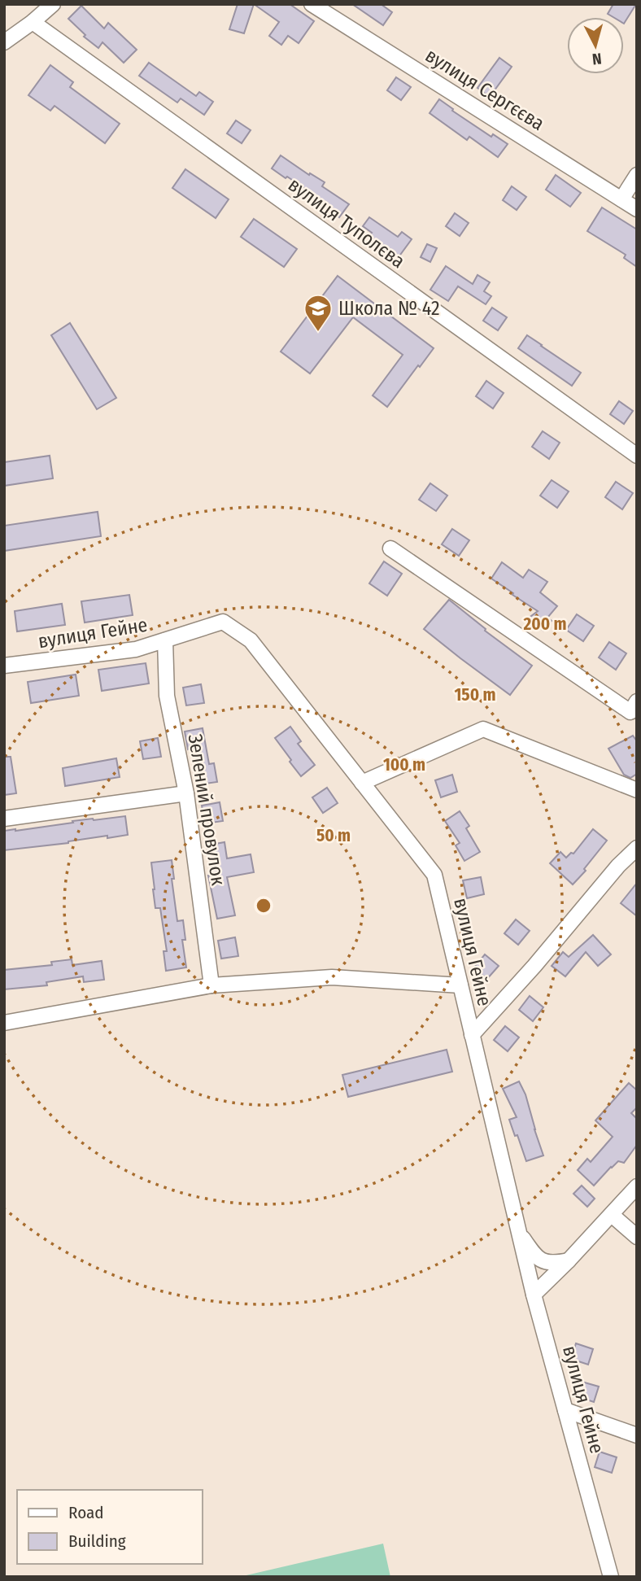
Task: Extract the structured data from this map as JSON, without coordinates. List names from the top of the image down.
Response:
{
  "streets": {
    "street": [
      "вулиця Сергєєва",
      "вулиця Туполєва",
      "вулиця Гейне",
      "Зелений провулок"
    ]
  },
  "crossings": [
    ["вулиця Гейне", "Зелений провулок"]
  ],
  "places": {
    "school or university": ["Школа № 42"]
  },
  "legend": ["Road", "Building"],
  "north": "bottom",
  "rings": [
    "200 m",
    "150 m",
    "100 m",
    "50 m"
  ]
}
